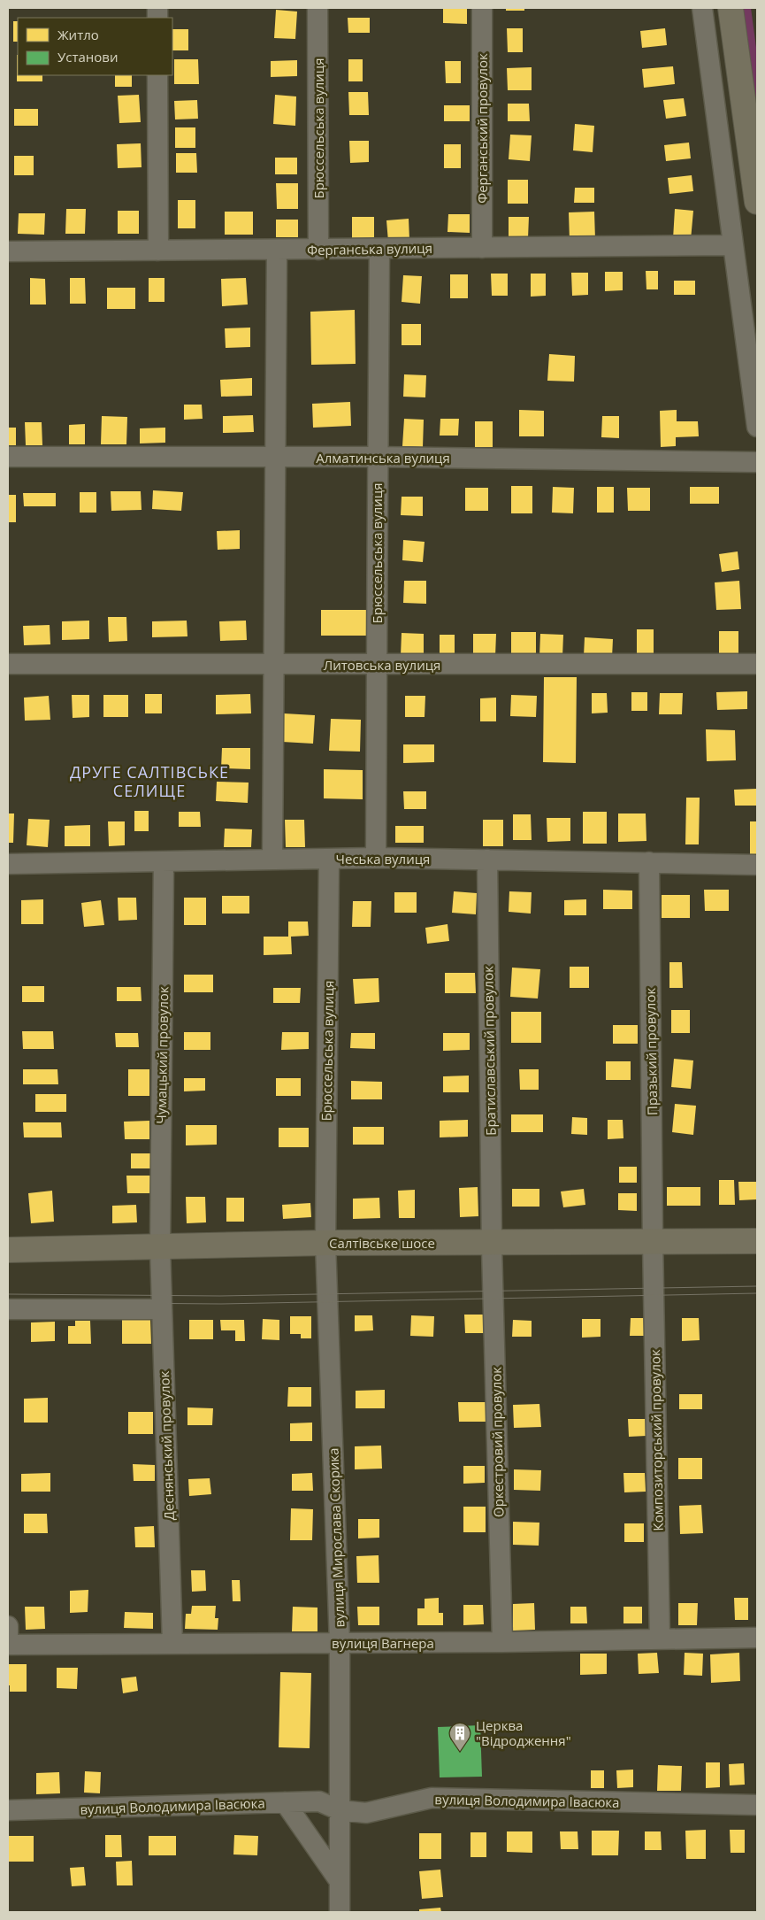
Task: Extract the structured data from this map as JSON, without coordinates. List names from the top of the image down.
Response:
{
  "streets": {
    "main road": ["Салтівське шосе"],
    "street": [
      "Брюссельська вулиця",
      "Ферганський провулок",
      "Ферганська вулиця",
      "Алматинська вулиця",
      "Литовська вулиця",
      "Чеська вулиця",
      "Братиславський провулок",
      "Празький провулок",
      "Чумацький провулок",
      "Композиторський провулок",
      "Оркестровий провулок",
      "Деснянський провулок",
      "вулиця Мирослава Скорика",
      "вулиця Вагнера",
      "вулиця Володимира Івасюка"
    ]
  },
  "crossings": [
    ["Брюссельська вулиця", "Ферганська вулиця"],
    ["Брюссельська вулиця", "Алматинська вулиця"],
    ["Брюссельська вулиця", "Литовська вулиця"],
    ["Брюссельська вулиця", "Чеська вулиця"],
    ["Брюссельська вулиця", "Салтівське шосе"],
    ["Брюссельська вулиця", "вулиця Мирослава Скорика"],
    ["Ферганський провулок", "Ферганська вулиця"],
    ["Чеська вулиця", "Братиславський провулок"],
    ["Чеська вулиця", "Празький провулок"],
    ["Чеська вулиця", "Чумацький провулок"],
    ["Братиславський провулок", "Салтівське шосе"],
    ["Братиславський провулок", "Оркестровий провулок"],
    ["Празький провулок", "Салтівське шосе"],
    ["Празький провулок", "Композиторський провулок"],
    ["Чумацький провулок", "Салтівське шосе"],
    ["Чумацький провулок", "Деснянський провулок"],
    ["Салтівське шосе", "Композиторський провулок"],
    ["Салтівське шосе", "Оркестровий провулок"],
    ["Салтівське шосе", "Деснянський провулок"],
    ["Салтівське шосе", "вулиця Мирослава Скорика"],
    ["Композиторський провулок", "вулиця Вагнера"],
    ["Оркестровий провулок", "вулиця Вагнера"],
    ["Деснянський провулок", "вулиця Вагнера"],
    ["вулиця Мирослава Скорика", "вулиця Вагнера"],
    ["вулиця Мирослава Скорика", "вулиця Володимира Івасюка"]
  ],
  "districts": ["ДРУГЕ САЛТІВСЬКЕ СЕЛИЩЕ"],
  "places": {
    "building": ["Церква \"Відродження\""]
  },
  "legend": ["Житло", "Установи"]
}
